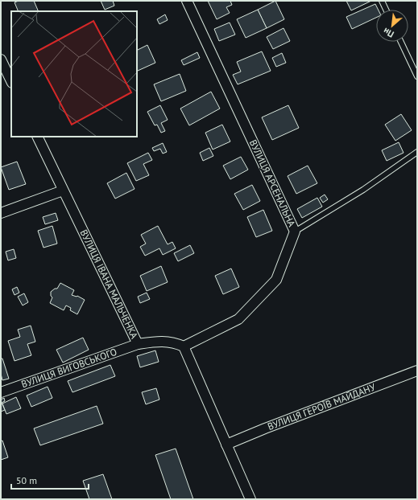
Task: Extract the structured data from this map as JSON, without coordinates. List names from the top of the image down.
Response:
{
  "streets": {
    "street": [
      "ВУЛИЦЯ АРСЕНАЛЬНА",
      "ВУЛИЦЯ ІВАНА МАЛЬЧЕНКА",
      "ВУЛИЦЯ ВИГОВСЬКОГО",
      "ВУЛИЦЯ ГЕРОЇВ МАЙДАНУ"
    ]
  },
  "crossings": [
    ["ВУЛИЦЯ АРСЕНАЛЬНА", "ВУЛИЦЯ ІВАНА МАЛЬЧЕНКА"],
    ["ВУЛИЦЯ ІВАНА МАЛЬЧЕНКА", "ВУЛИЦЯ ВИГОВСЬКОГО"]
  ],
  "scale_bar": "50 m",
  "north": "bottom left"
}
